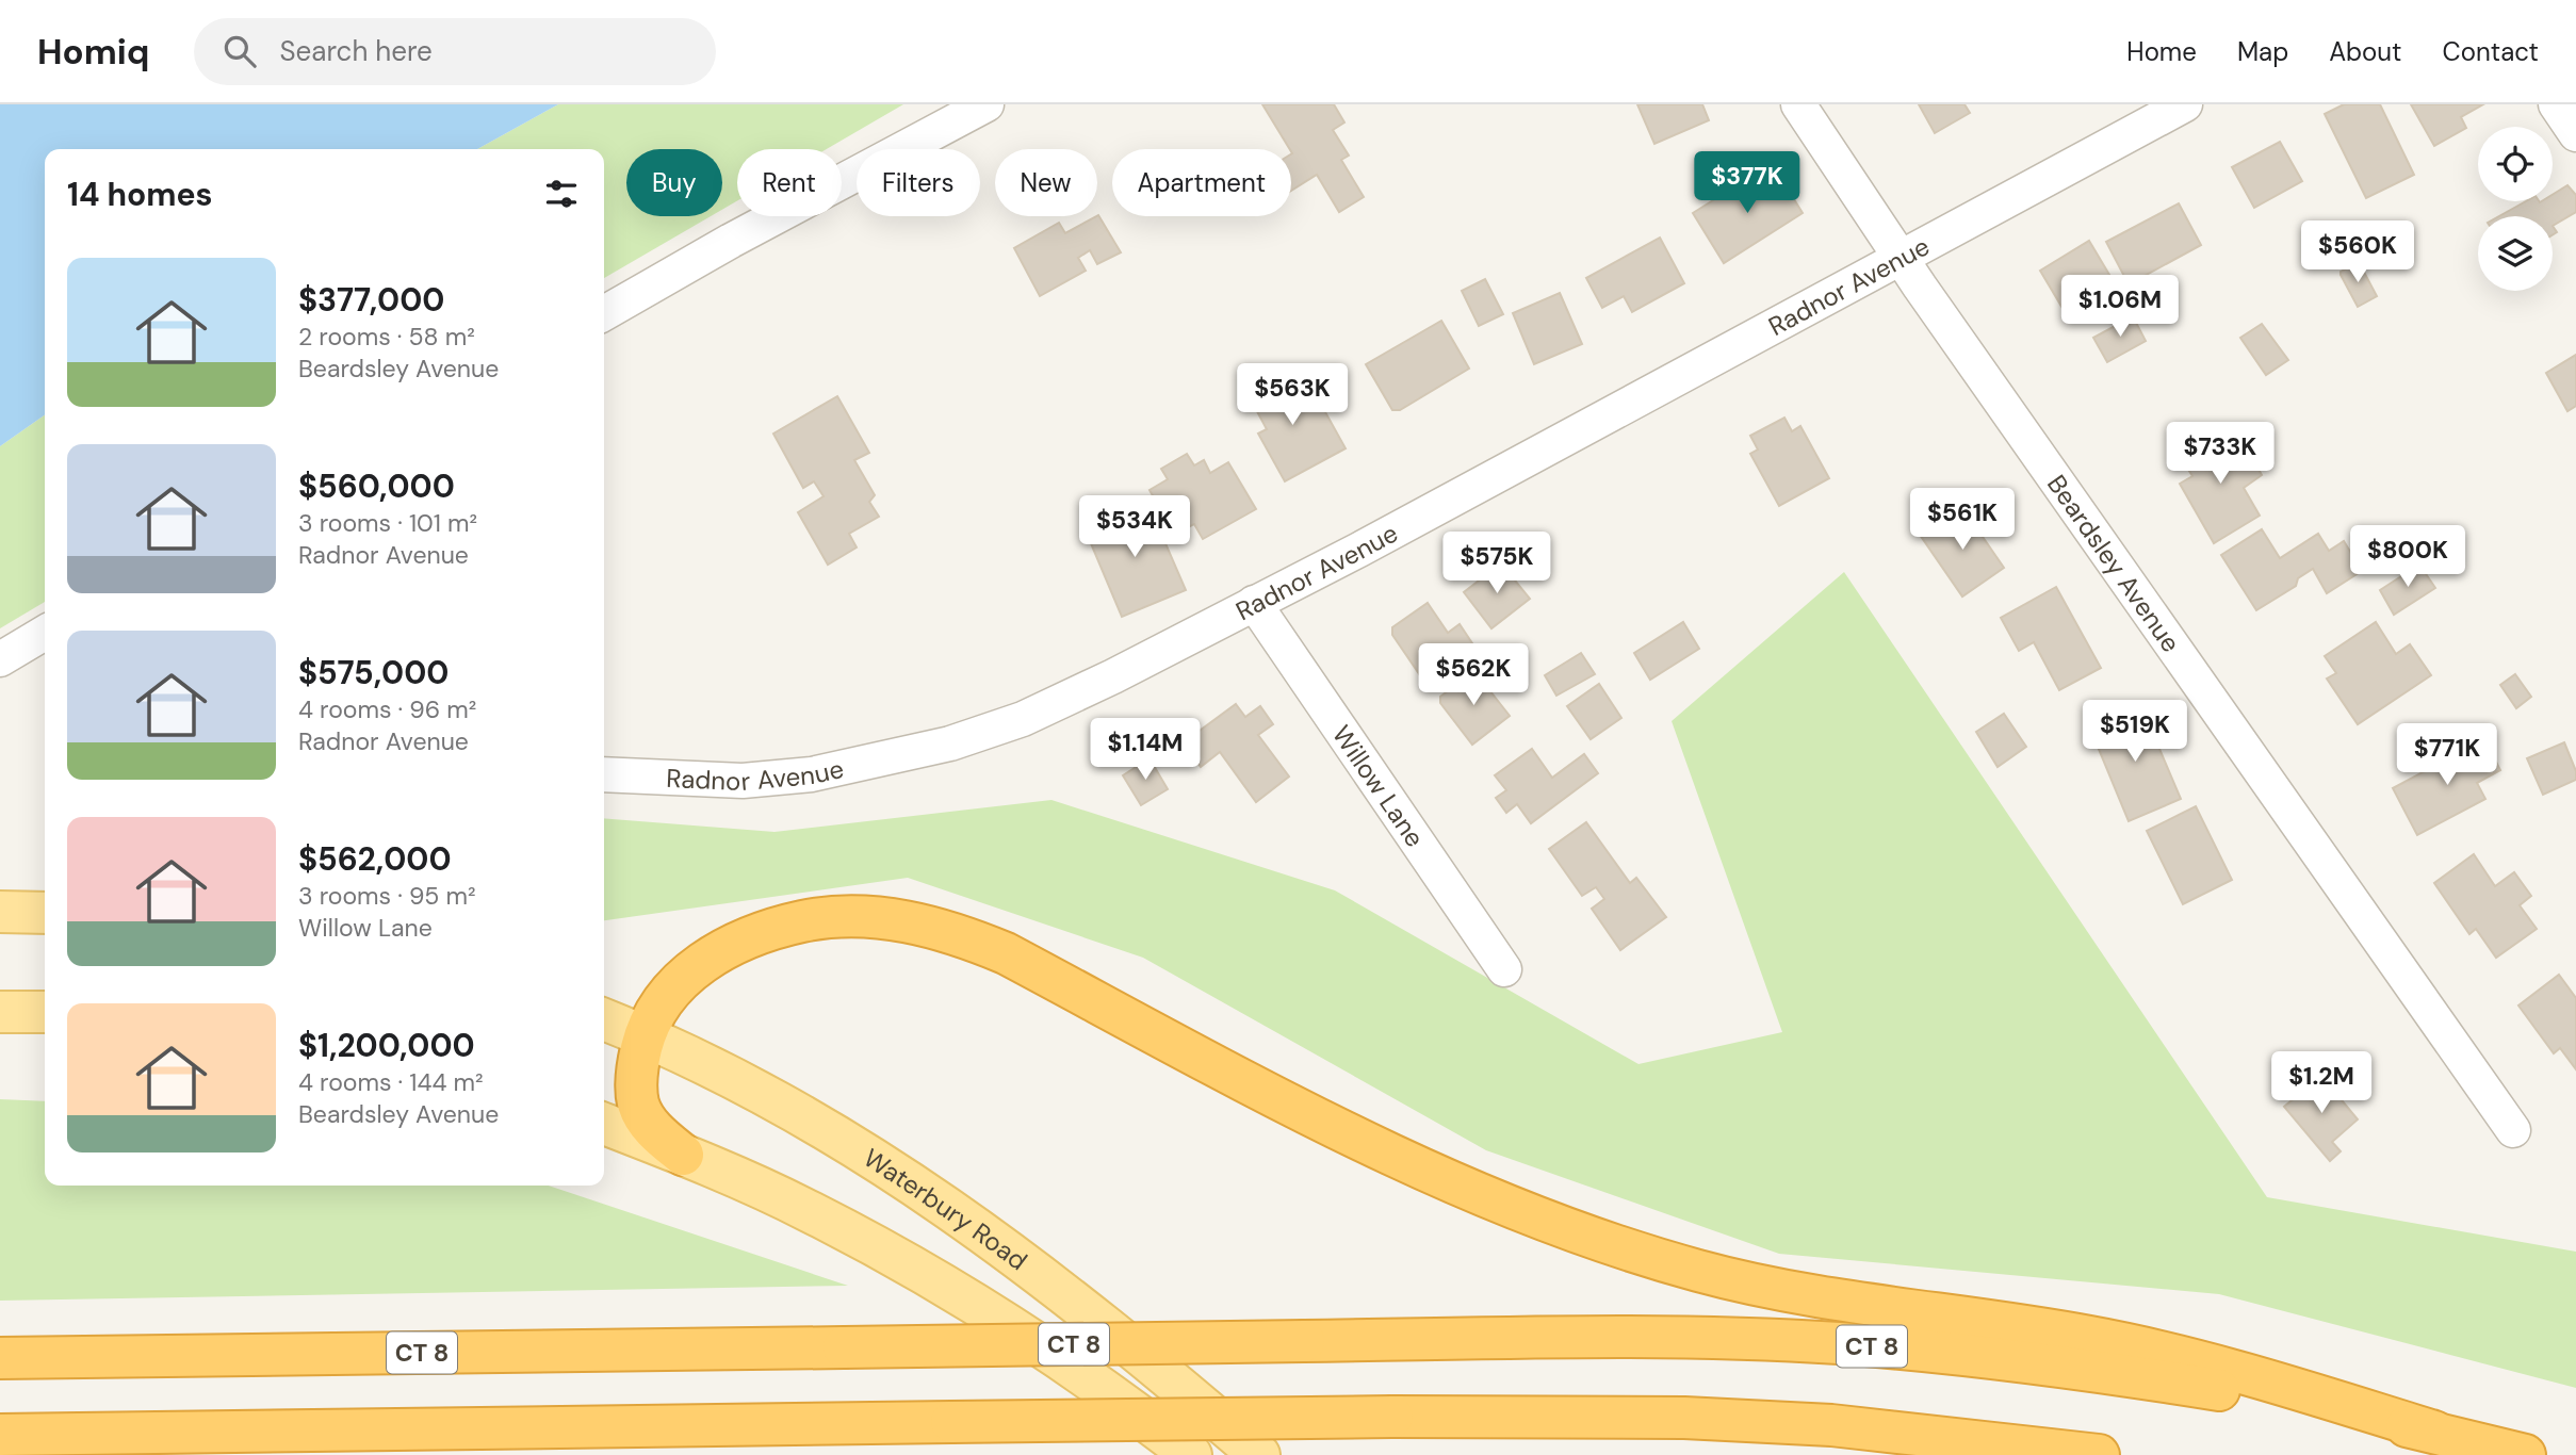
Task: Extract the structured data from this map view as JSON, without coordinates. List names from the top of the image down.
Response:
{
  "streets": {
    "highway": ["CT 8"],
    "main road": ["Waterbury Road"],
    "street": ["Radnor Avenue", "Beardsley Avenue", "Willow Lane"]
  },
  "crossings": [
    ["Radnor Avenue", "Beardsley Avenue"],
    ["Radnor Avenue", "Willow Lane"]
  ],
  "page": {
    "header": "Homiq",
    "search": "Search here",
    "nav": [
      "Home",
      "Map",
      "About",
      "Contact"
    ],
    "chip": [
      "Buy",
      "Rent",
      "Filters",
      "New",
      "Apartment"
    ],
    "heading": "14 homes",
    "price": [
      "$377K",
      "$560K",
      "$1.06M",
      "$563K",
      "$733K",
      "$561K",
      "$534K",
      "$800K",
      "$575K",
      "$562K",
      "$519K",
      "$1.14M",
      "$771K",
      "$1.2M"
    ],
    "list": [
      {
        "name": "$377,000",
        "note": "2 rooms · 58 m² · Beardsley Avenue"
      },
      {
        "name": "$560,000",
        "note": "3 rooms · 101 m² · Radnor Avenue"
      },
      {
        "name": "$575,000",
        "note": "4 rooms · 96 m² · Radnor Avenue"
      },
      {
        "name": "$562,000",
        "note": "3 rooms · 95 m² · Willow Lane"
      },
      {
        "name": "$1,200,000",
        "note": "4 rooms · 144 m² · Beardsley Avenue"
      }
    ]
  }
}
